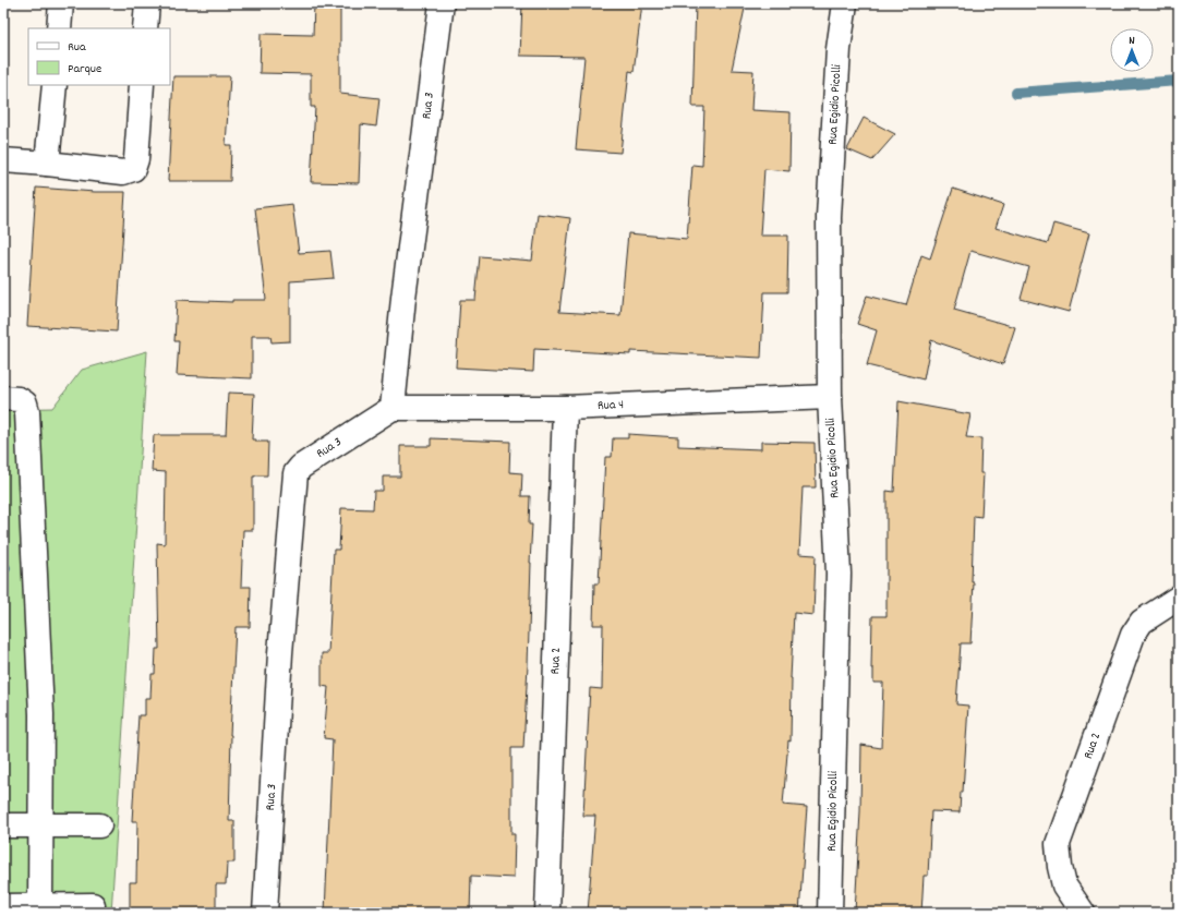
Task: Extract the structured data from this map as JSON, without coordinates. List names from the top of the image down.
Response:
{
  "streets": {
    "street": [
      "Rua Egidio Picolli",
      "Rua 3",
      "Rua 4",
      "Rua 2"
    ]
  },
  "crossings": [
    ["Rua Egidio Picolli", "Rua 4"],
    ["Rua 3", "Rua 4"],
    ["Rua 4", "Rua 2"]
  ],
  "legend": ["Rua", "Parque"],
  "north": "top"
}
